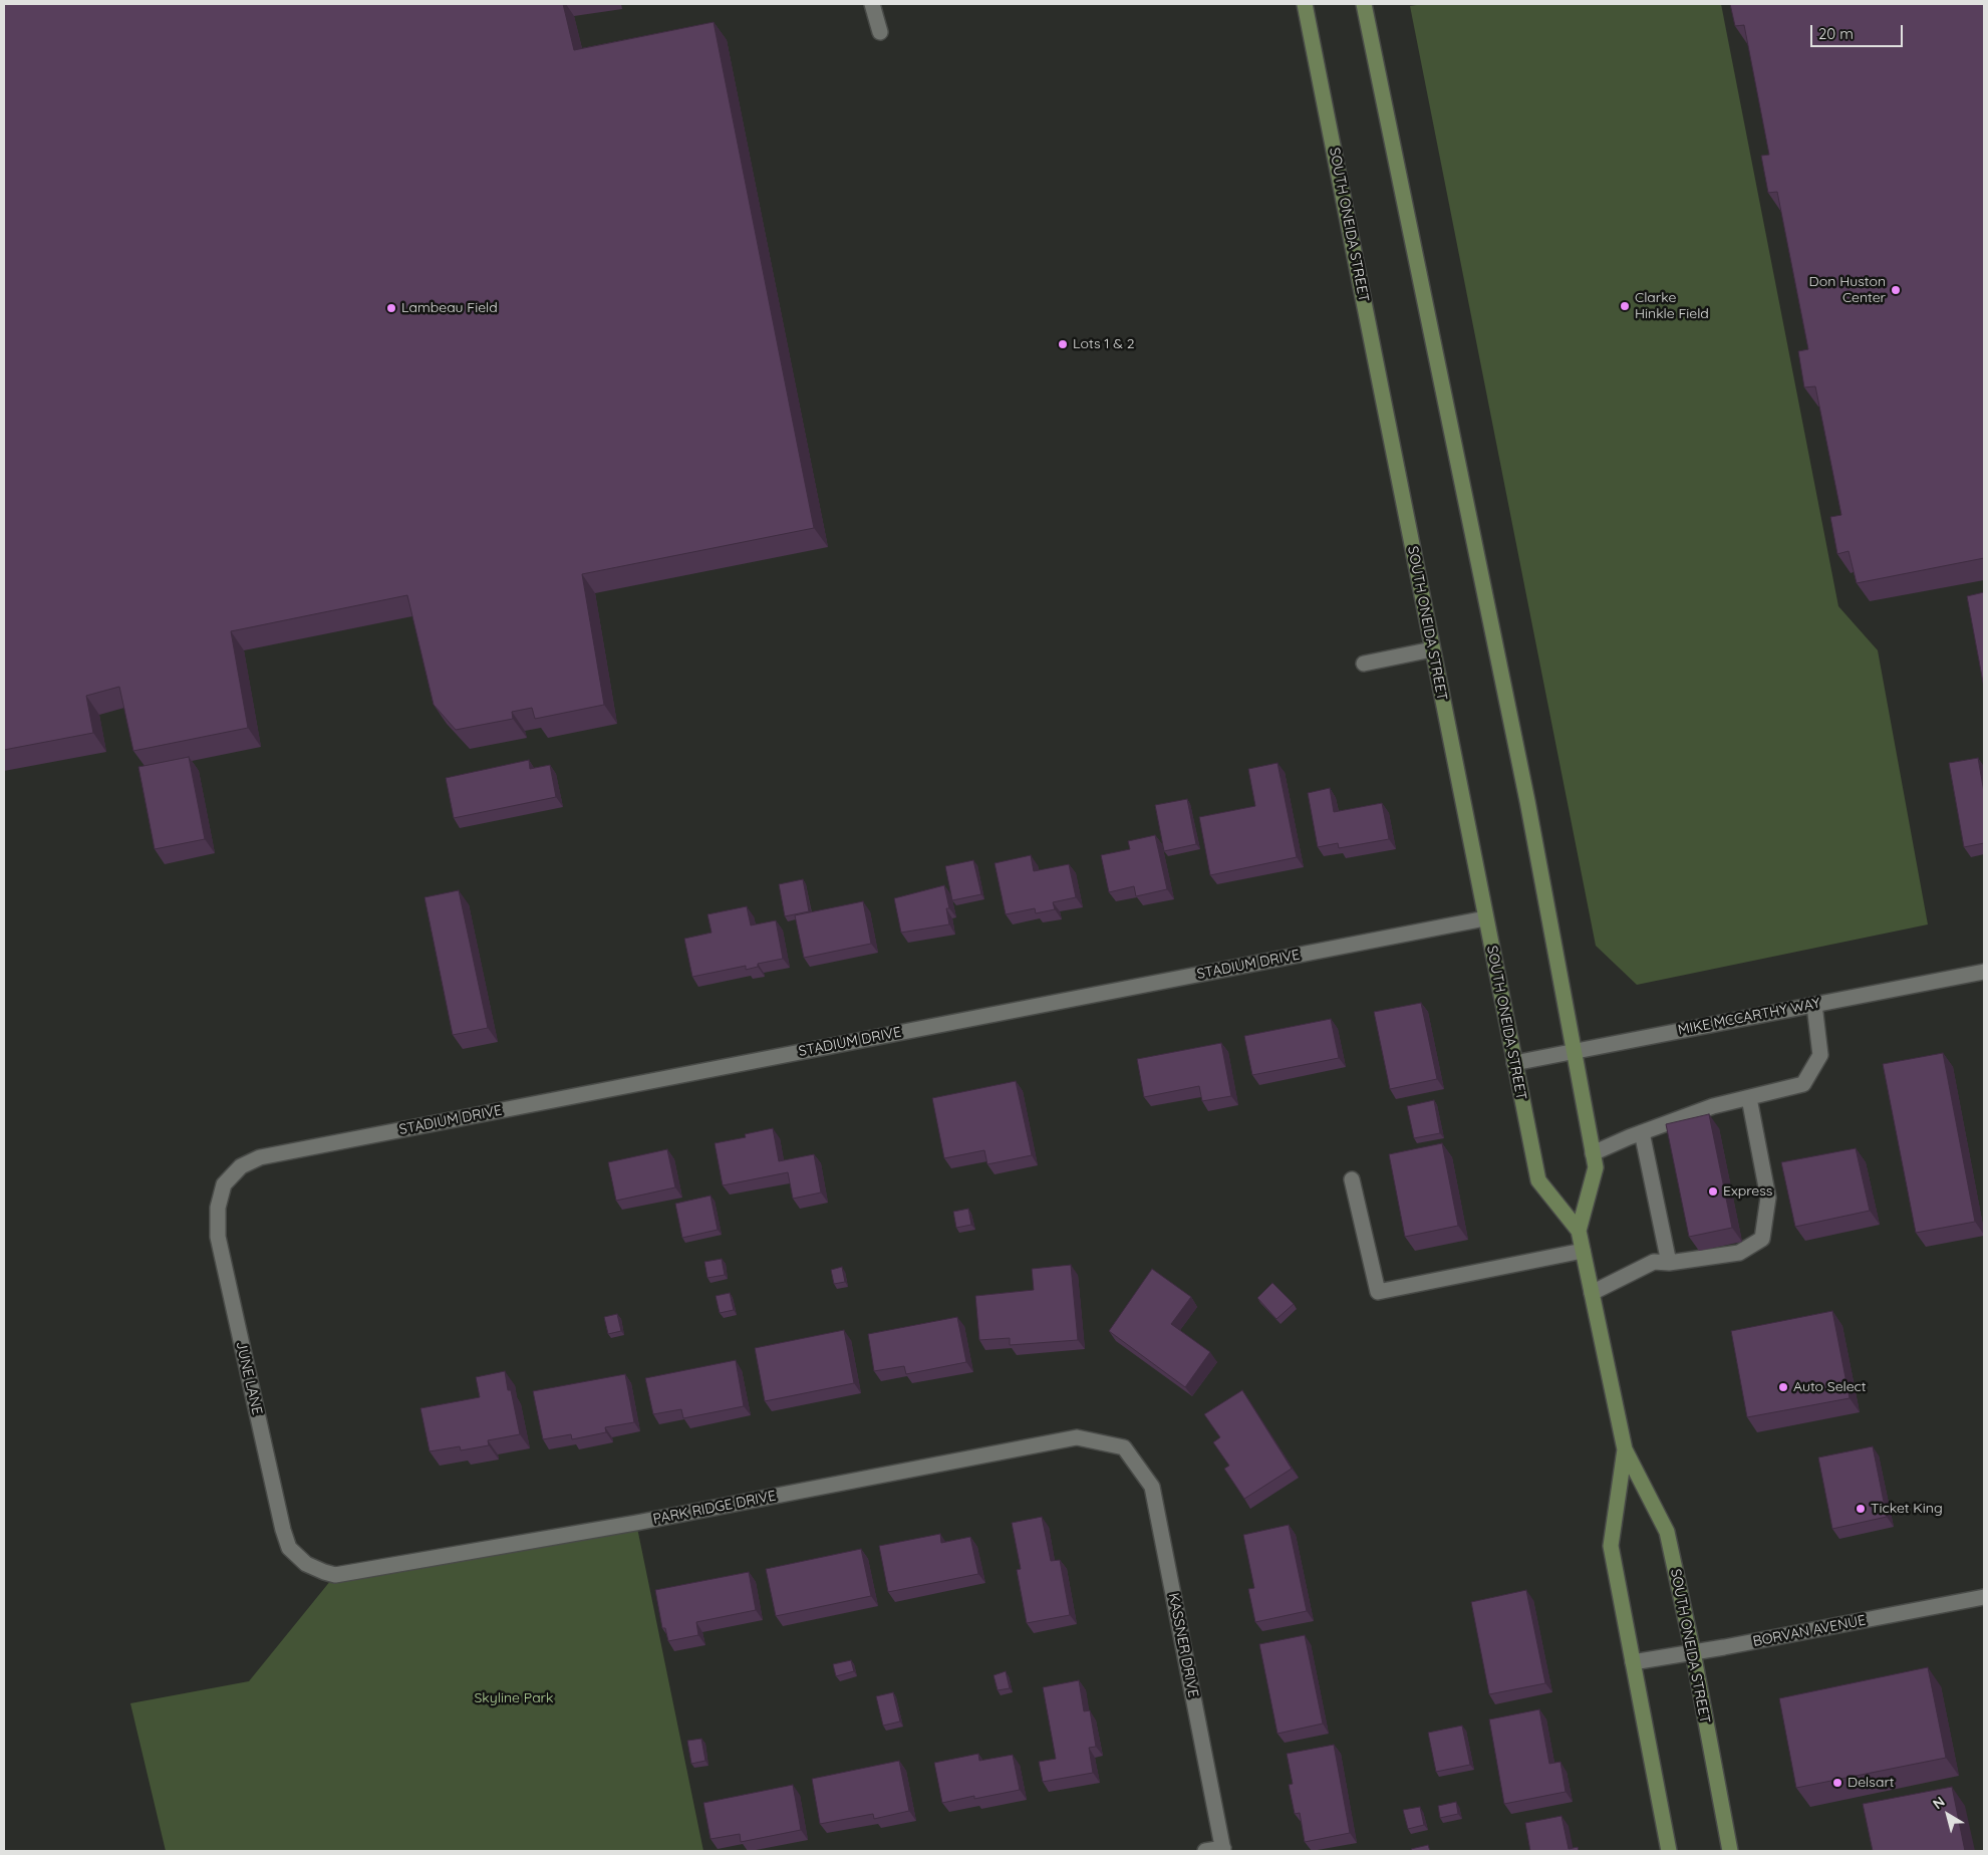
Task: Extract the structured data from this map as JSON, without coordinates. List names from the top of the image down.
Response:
{
  "streets": {
    "street": [
      "SOUTH ONEIDA STREET",
      "STADIUM DRIVE",
      "MIKE MCCARTHY WAY",
      "JUNE LANE",
      "PARK RIDGE DRIVE",
      "BORVAN AVENUE",
      "KASSNER DRIVE"
    ]
  },
  "crossings": [
    ["SOUTH ONEIDA STREET", "STADIUM DRIVE"],
    ["SOUTH ONEIDA STREET", "MIKE MCCARTHY WAY"],
    ["SOUTH ONEIDA STREET", "BORVAN AVENUE"],
    ["STADIUM DRIVE", "JUNE LANE"],
    ["JUNE LANE", "PARK RIDGE DRIVE"],
    ["PARK RIDGE DRIVE", "KASSNER DRIVE"]
  ],
  "parks": ["Skyline Park"],
  "places": [
    "Don Huston Center",
    "Clarke Hinkle Field",
    "Lambeau Field",
    "Lots 1 & 2",
    "Express",
    "Auto Select",
    "Ticket King",
    "Delsart"
  ],
  "scale_bar": "20 m",
  "north": "top left"
}
